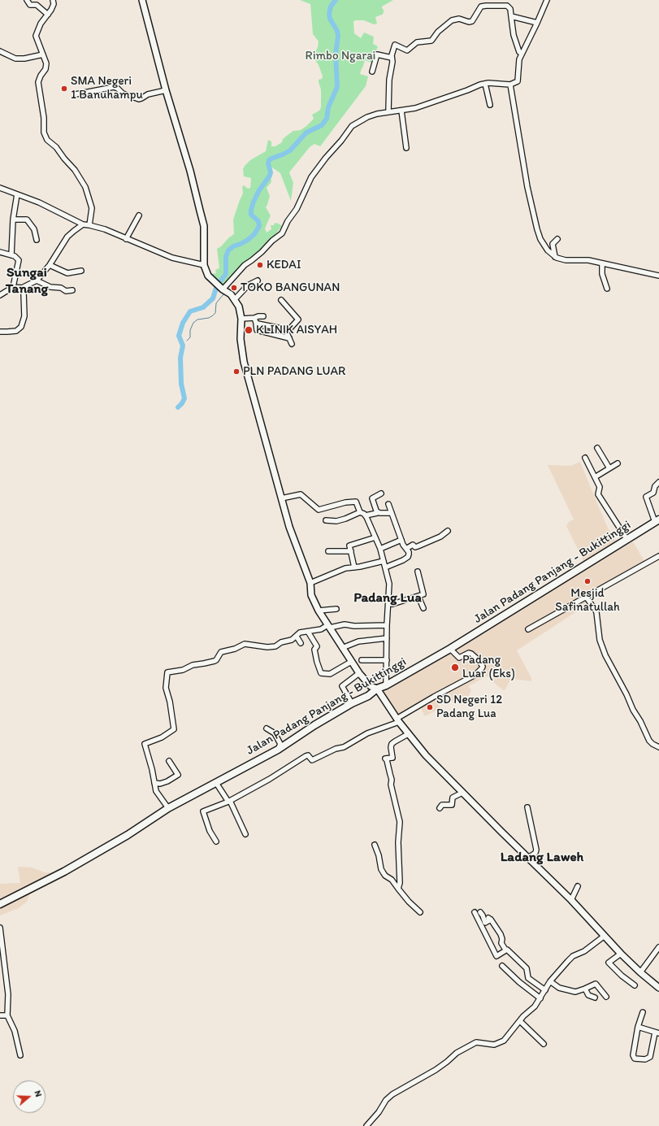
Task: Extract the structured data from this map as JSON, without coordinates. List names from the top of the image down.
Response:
{
  "streets": {
    "highway": ["Jalan Padang Panjang - Bukittinggi"]
  },
  "districts": ["Sungai Tanang", "Padang Lua", "Ladang Laweh"],
  "parks": ["Rimbo Ngarai"],
  "places": [
    "SMA Negeri 1 Banuhampu",
    "KEDAI",
    "TOKO BANGUNAN",
    "KLINIK AISYAH",
    "PLN PADANG LUAR",
    "Mesjid Safinatullah",
    "Padang Luar (Eks)",
    "SD Negeri 12 Padang Lua"
  ],
  "north": "right"
}
